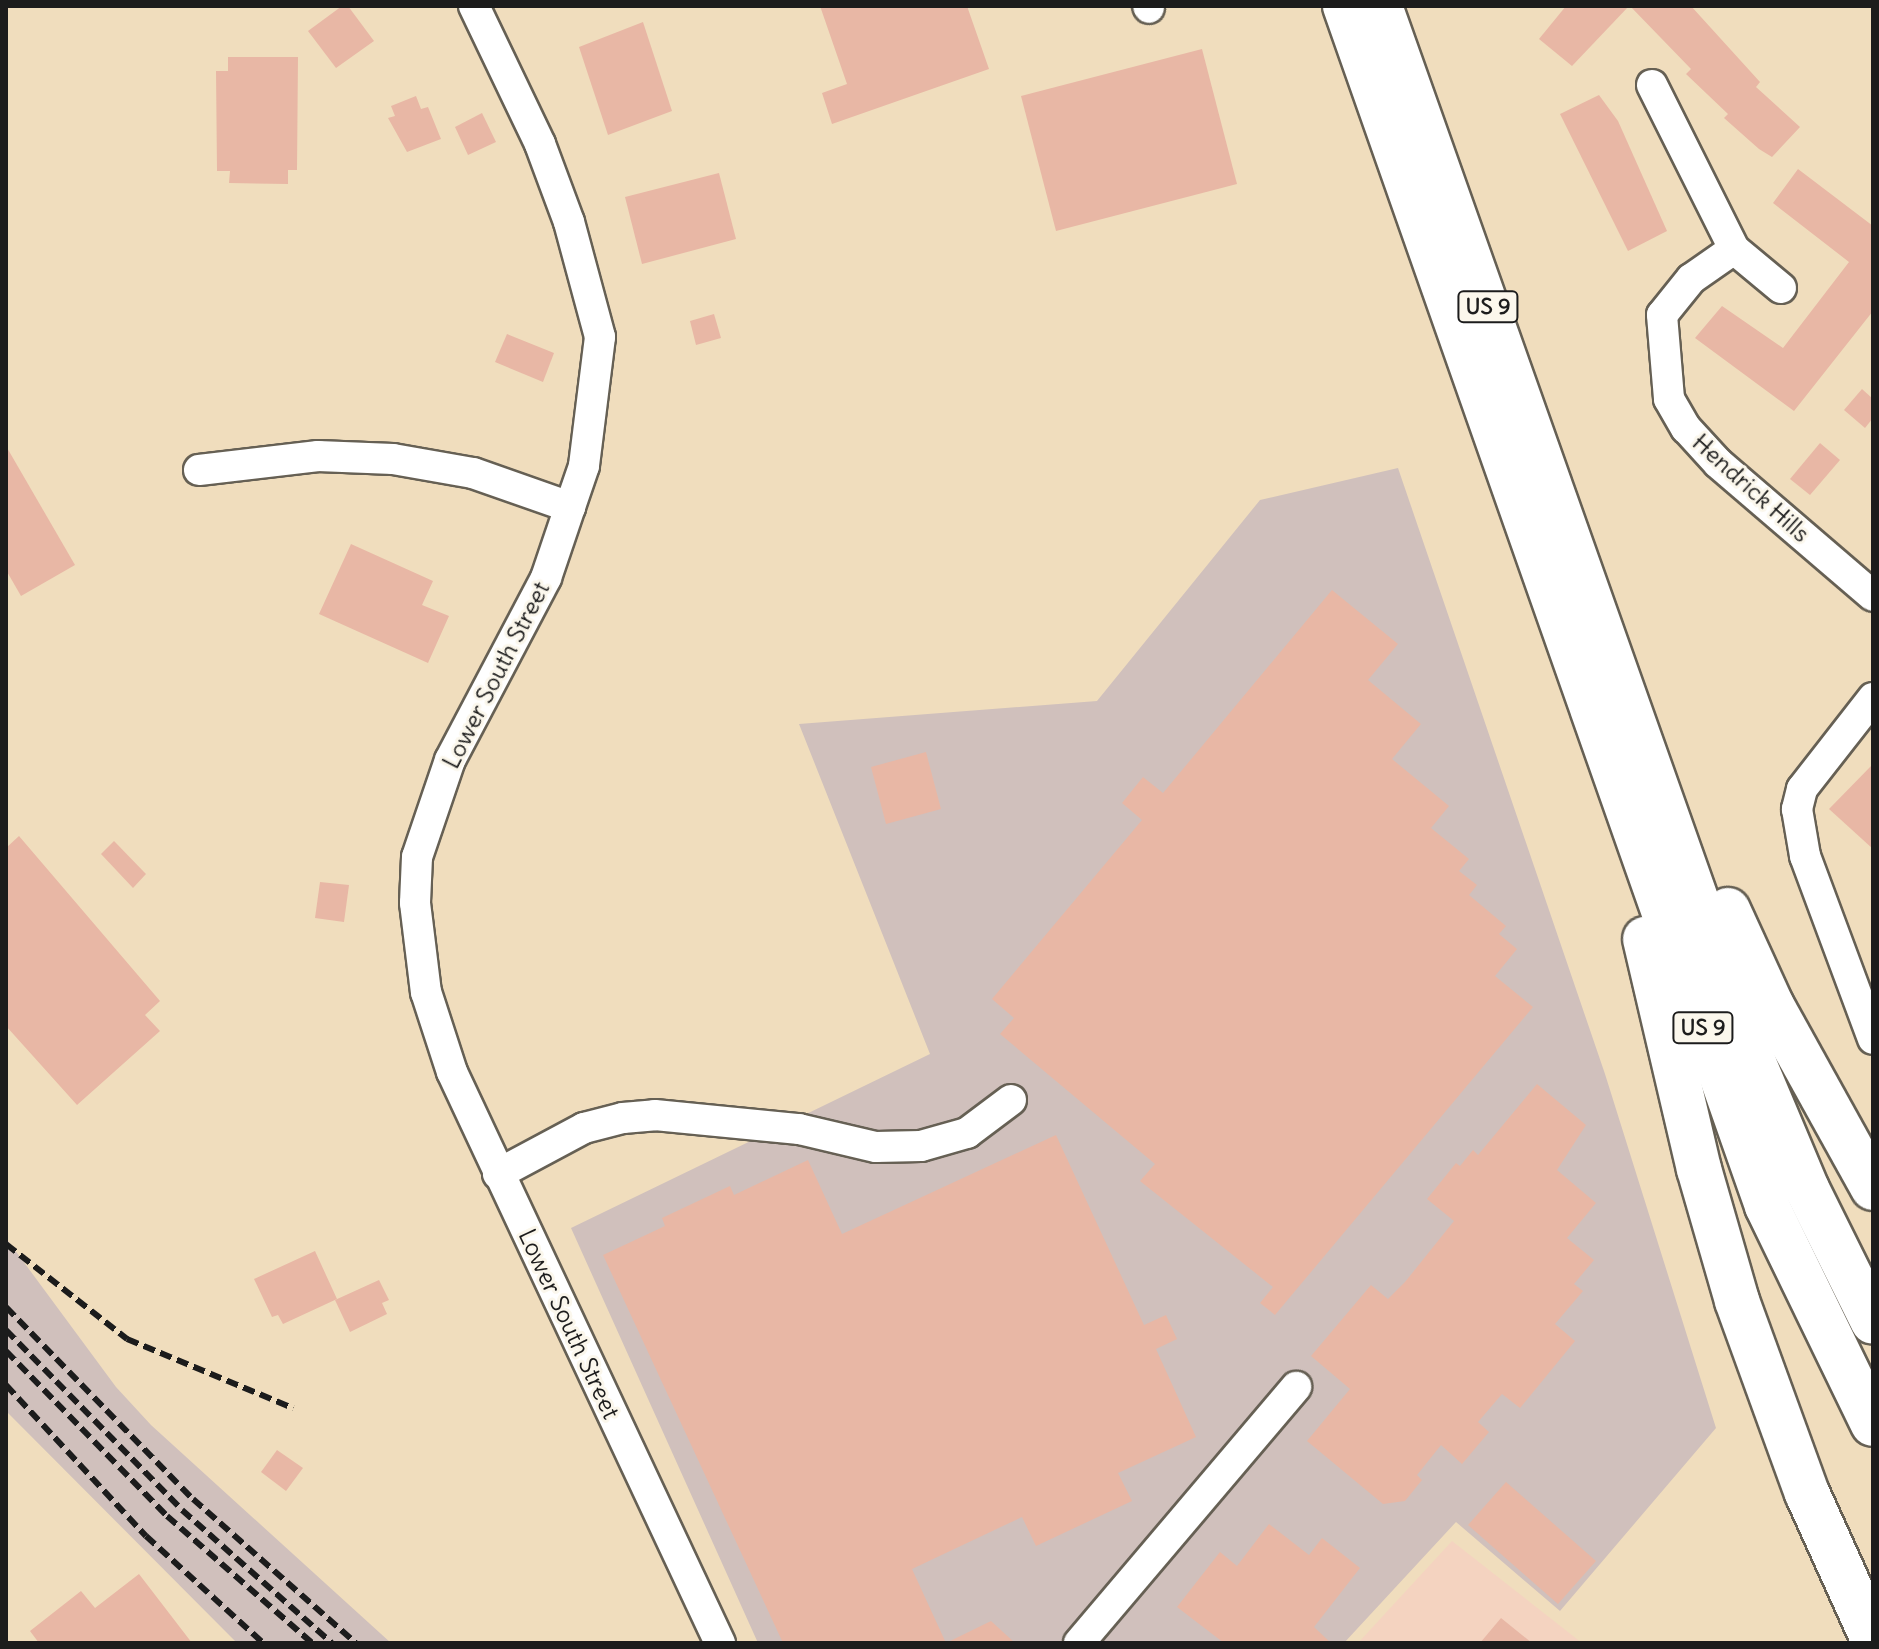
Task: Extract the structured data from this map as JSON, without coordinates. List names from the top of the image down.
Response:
{
  "streets": {
    "highway": ["US 9"],
    "street": ["Hendrick Hills", "Lower South Street"]
  }
}
